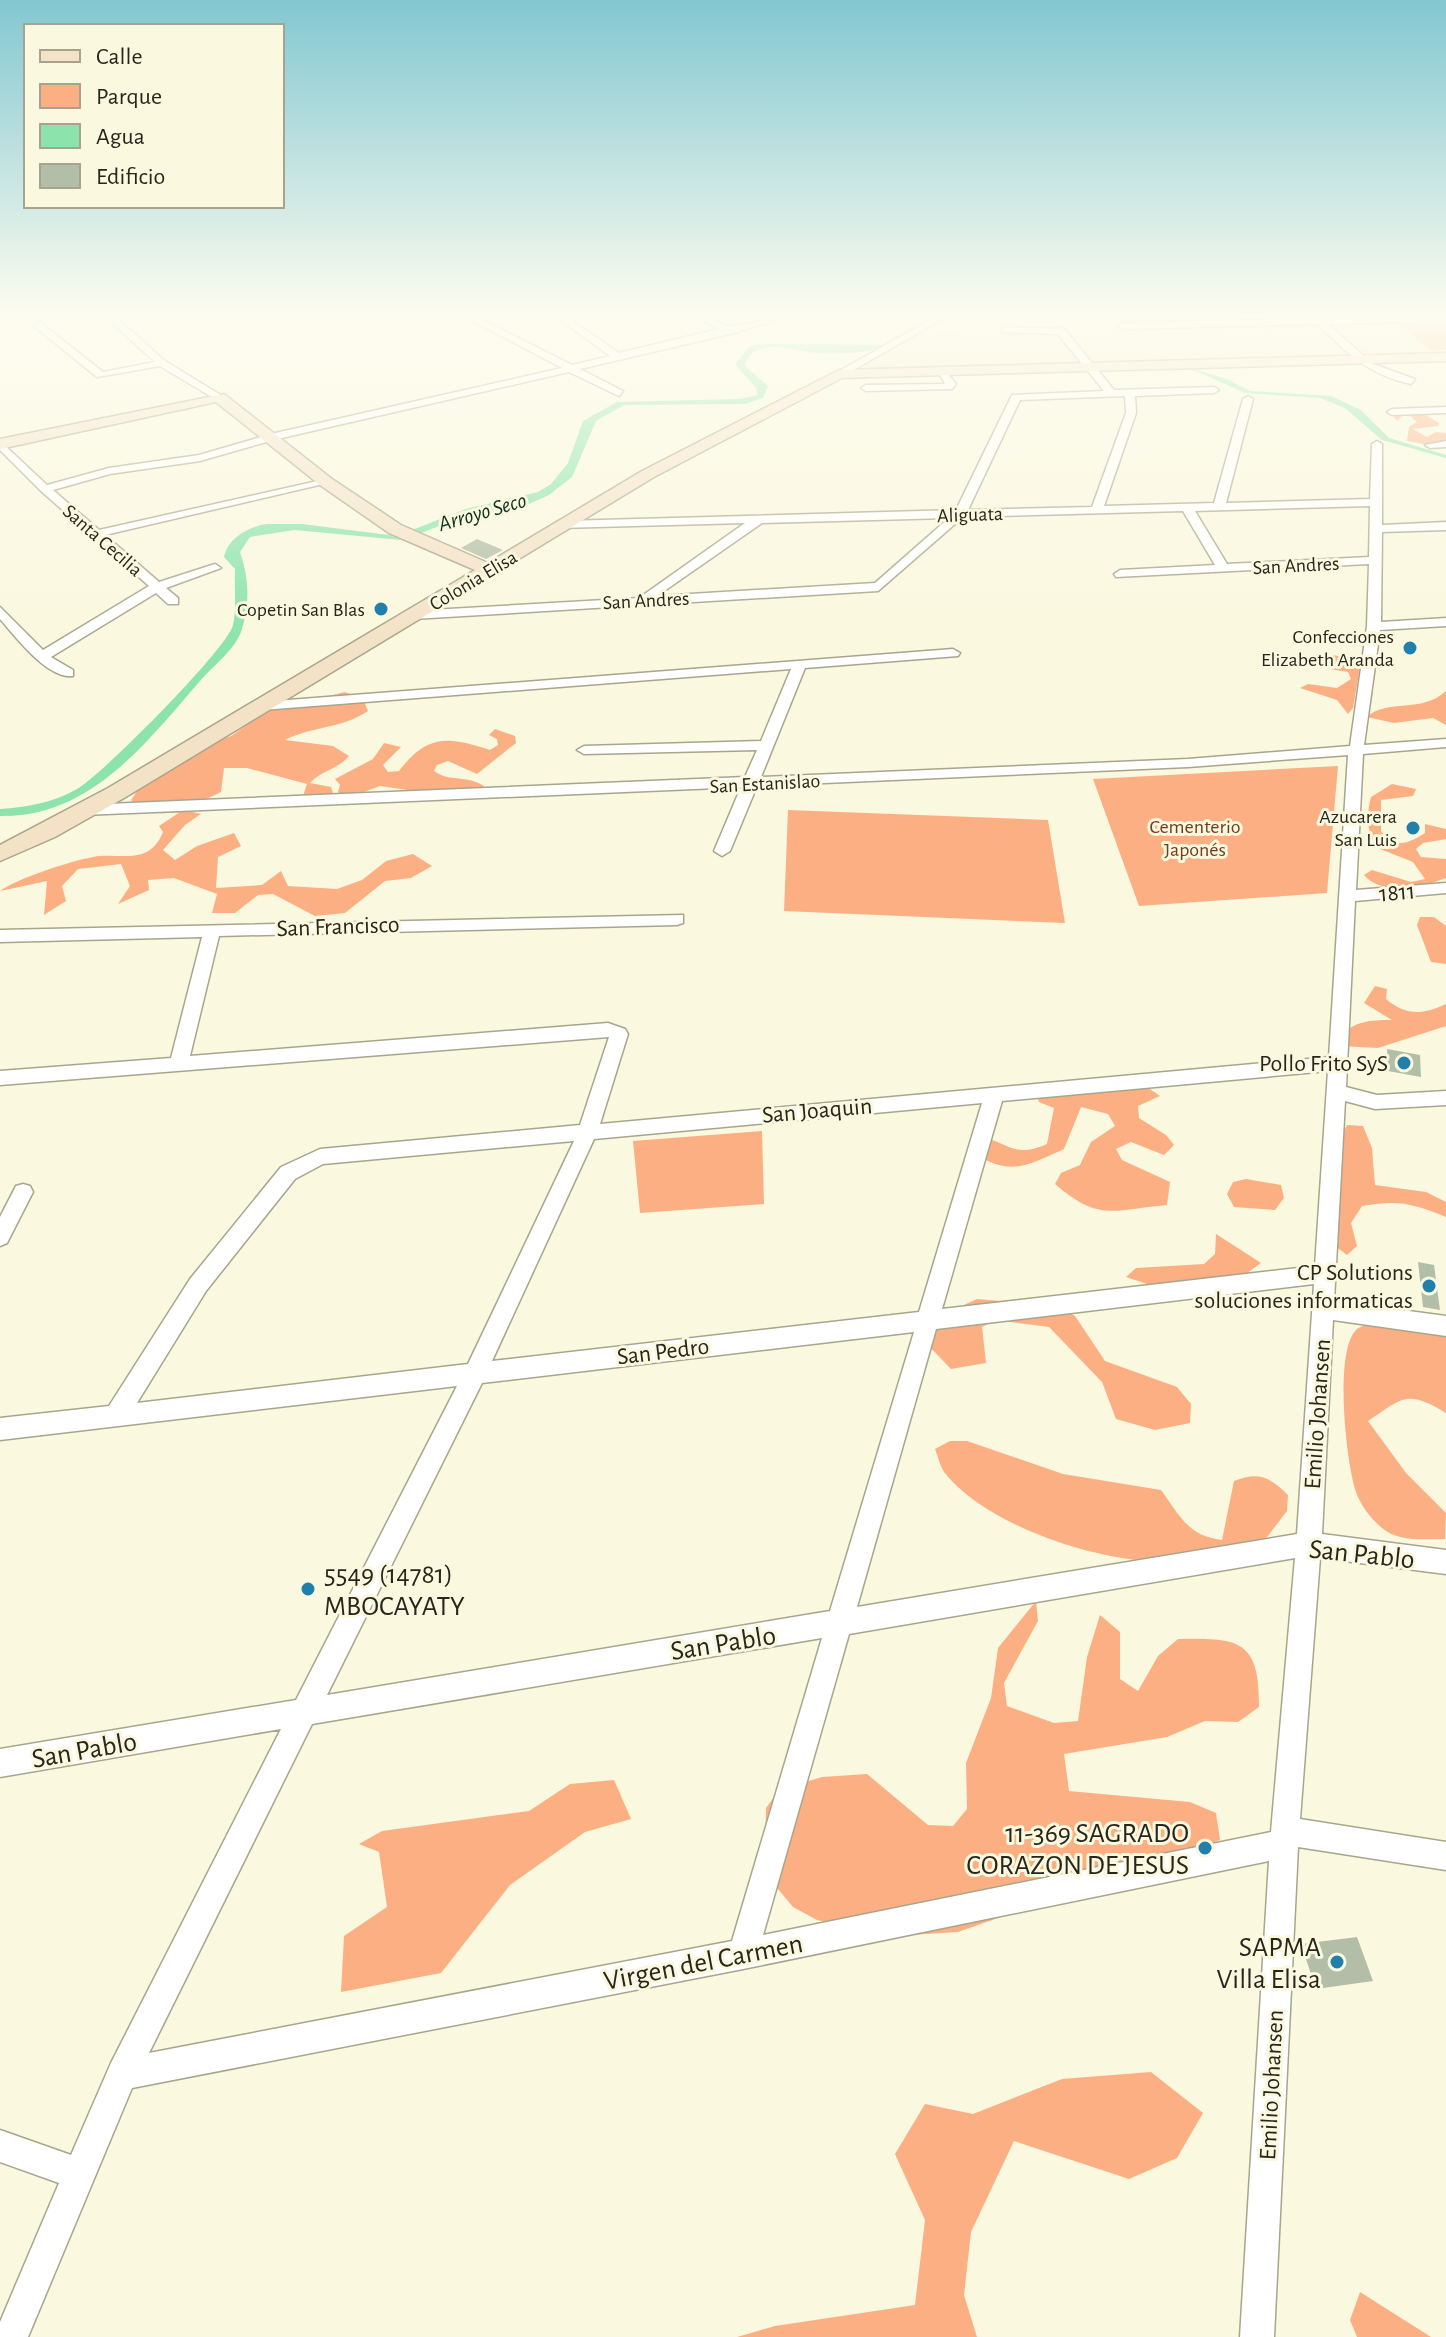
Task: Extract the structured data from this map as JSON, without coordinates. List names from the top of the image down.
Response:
{
  "streets": {
    "street": [
      "Aliguata",
      "Santa Cecilia",
      "San Andres",
      "Colonia Elisa",
      "San Estanislao",
      "1811",
      "San Francisco",
      "San Joaquin",
      "San Pedro",
      "Emilio Johansen",
      "San Pablo",
      "Virgen del Carmen"
    ]
  },
  "crossings": [
    ["Aliguata", "San Andres"],
    ["Aliguata", "Colonia Elisa"],
    ["Aliguata", "Emilio Johansen"],
    ["San Andres", "Colonia Elisa"],
    ["San Andres", "Emilio Johansen"],
    ["Colonia Elisa", "San Estanislao"],
    ["San Estanislao", "Emilio Johansen"],
    ["1811", "Emilio Johansen"],
    ["San Joaquin", "San Pedro"],
    ["San Joaquin", "Emilio Johansen"],
    ["San Pedro", "Emilio Johansen"],
    ["Emilio Johansen", "San Pablo"],
    ["Emilio Johansen", "Virgen del Carmen"]
  ],
  "water": ["Arroyo Seco"],
  "parks": ["Cementerio Japonés"],
  "places": [
    "Copetin San Blas",
    "Confecciones Elizabeth Aranda",
    "Azucarera San Luis",
    "Pollo Frito SyS",
    "CP Solutions soluciones informaticas",
    "5549 (14781) MBOCAYATY",
    "11-369 SAGRADO CORAZON DE JESUS",
    "SAPMA Villa Elisa"
  ],
  "legend": [
    "Calle",
    "Parque",
    "Agua",
    "Edificio"
  ]
}
